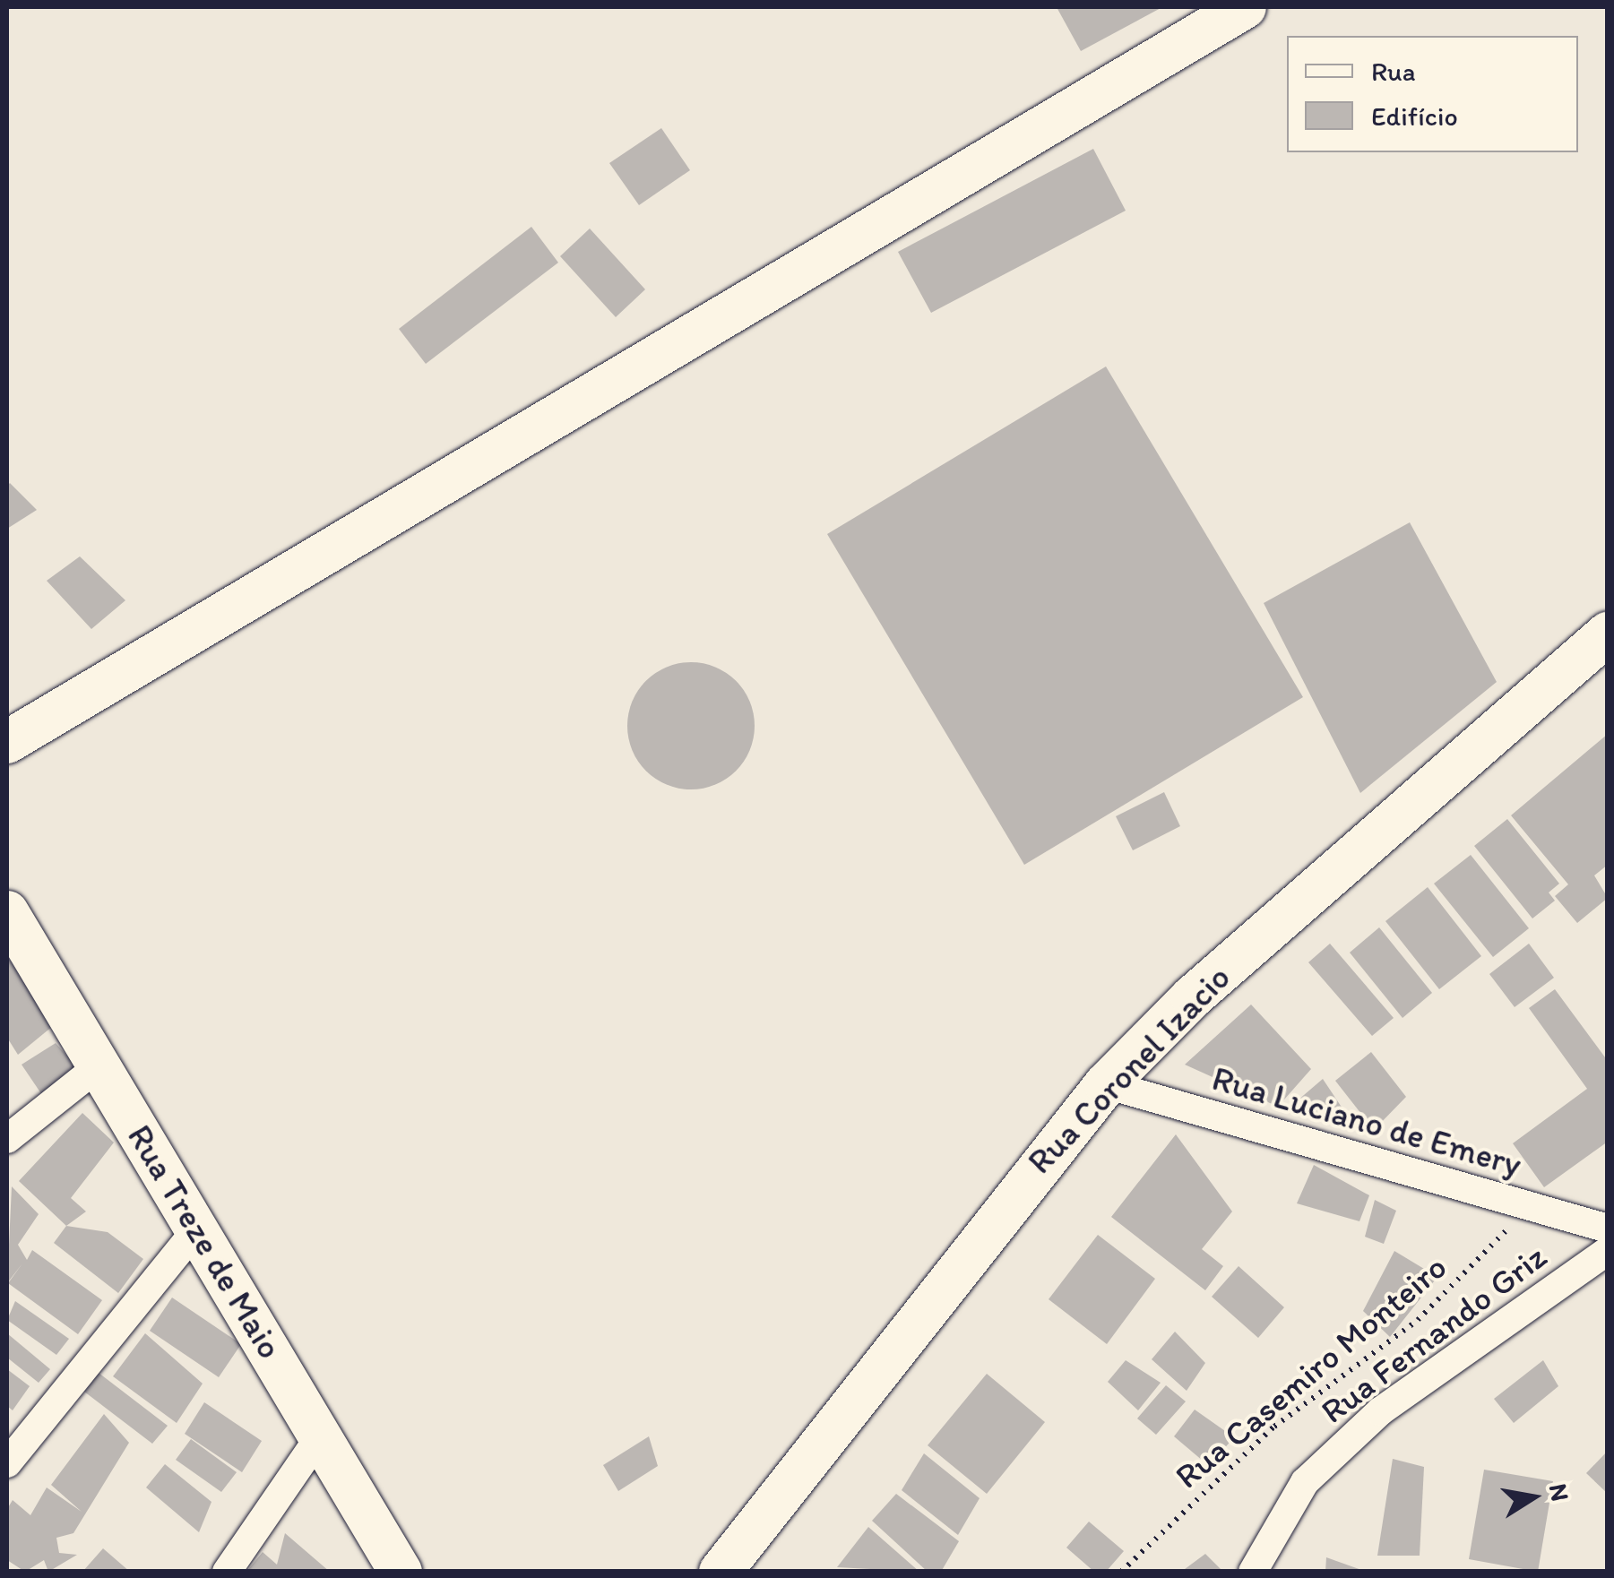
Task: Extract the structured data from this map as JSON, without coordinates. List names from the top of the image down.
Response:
{
  "streets": {
    "street": [
      "Rua Coronel Izacio",
      "Rua Luciano de Emery",
      "Rua Treze de Maio",
      "Rua Fernando Griz"
    ],
    "path": ["Rua Casemiro Monteiro"]
  },
  "crossings": [
    ["Rua Coronel Izacio", "Rua Luciano de Emery"],
    ["Rua Luciano de Emery", "Rua Casemiro Monteiro"]
  ],
  "legend": ["Rua", "Edifício"],
  "north": "right"
}
